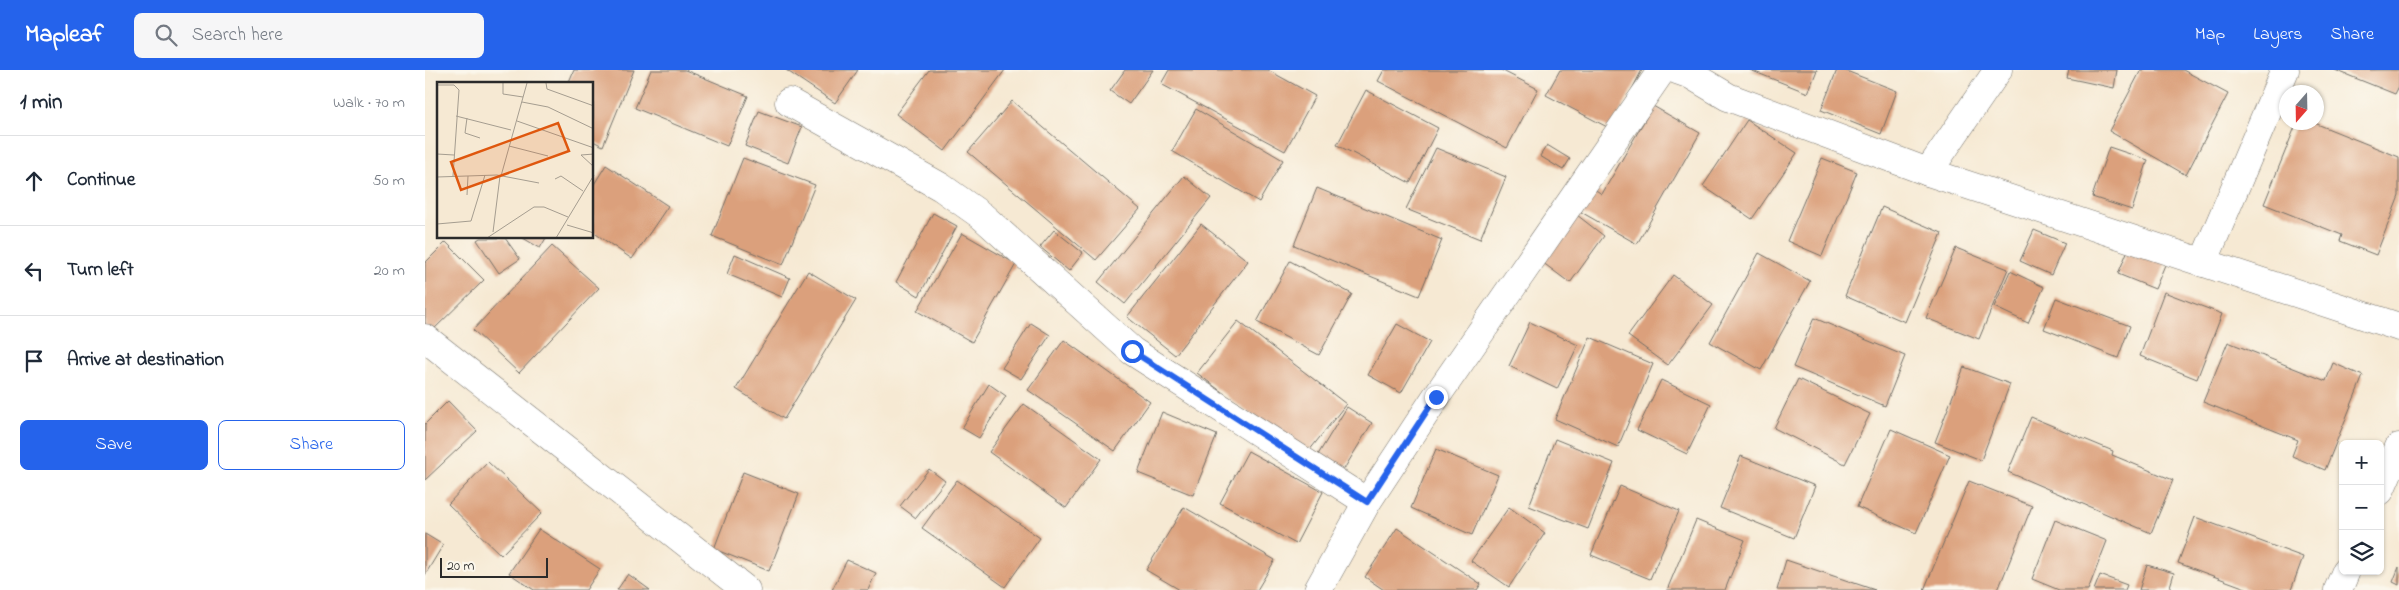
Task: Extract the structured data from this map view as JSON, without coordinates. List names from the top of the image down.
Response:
{
  "scale_bar": "20 m",
  "north": "bottom",
  "page": {
    "header": "Mapleaf",
    "search": "Search here",
    "nav": ["Map", "Layers", "Share"],
    "heading": ["1 min", "Walk · 70 m"],
    "list": [
      ["Continue", "50 m"],
      ["Turn left", "20 m"],
      "Arrive at destination"
    ],
    "buttons": ["Save", "Share"],
    "map_buttons": ["+", "−"],
    "scale": "20 m"
  }
}
